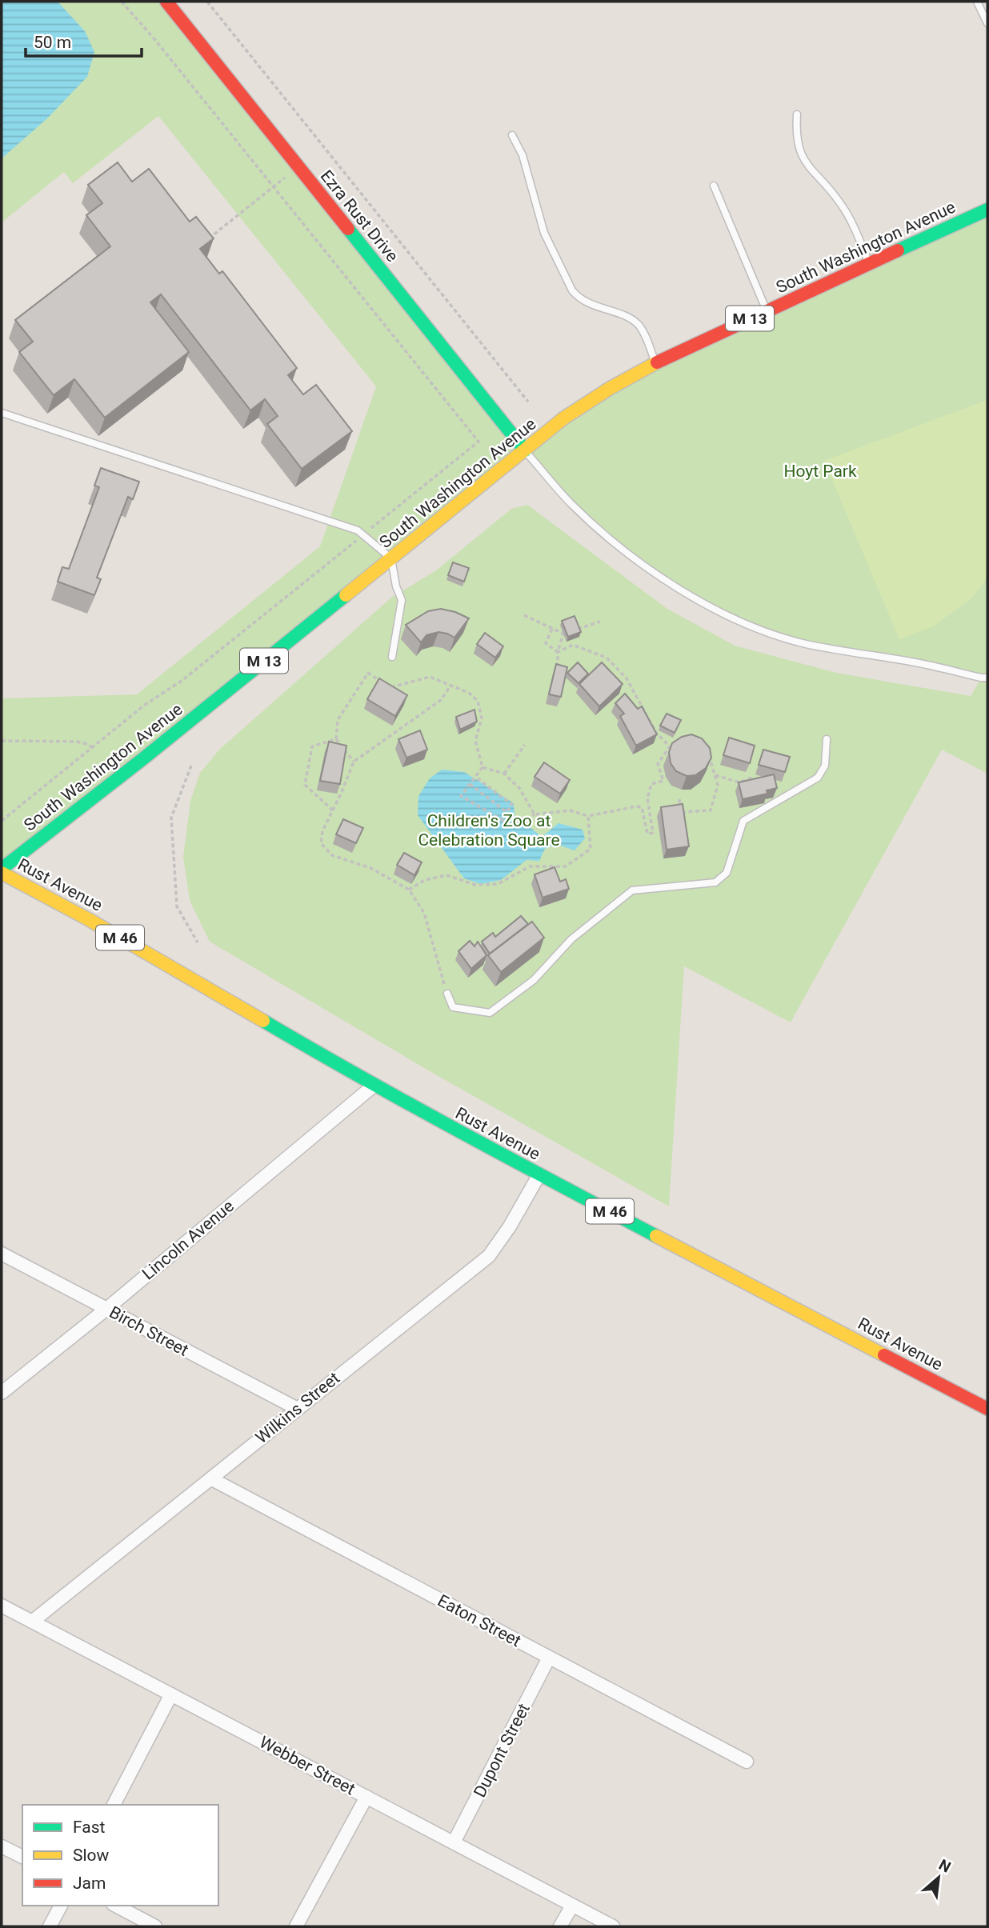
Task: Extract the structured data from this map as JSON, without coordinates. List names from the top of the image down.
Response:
{
  "streets": {
    "main road": [
      "Ezra Rust Drive",
      "South Washington Avenue",
      "M 13",
      "Rust Avenue",
      "M 46"
    ],
    "street": [
      "Lincoln Avenue",
      "Birch Street",
      "Wilkins Street",
      "Eaton Street",
      "Dupont Street",
      "Webber Street"
    ]
  },
  "crossings": [
    ["Ezra Rust Drive", "South Washington Avenue"],
    ["South Washington Avenue", "Rust Avenue"],
    ["Rust Avenue", "Lincoln Avenue"],
    ["Rust Avenue", "Wilkins Street"],
    ["Lincoln Avenue", "Birch Street"],
    ["Birch Street", "Wilkins Street"],
    ["Wilkins Street", "Eaton Street"],
    ["Wilkins Street", "Webber Street"],
    ["Eaton Street", "Dupont Street"],
    ["Dupont Street", "Webber Street"]
  ],
  "parks": ["Hoyt Park", "Children's Zoo at Celebration Square"],
  "legend": ["Fast", "Slow", "Jam"],
  "scale_bar": "50 m",
  "north": "top right"
}
